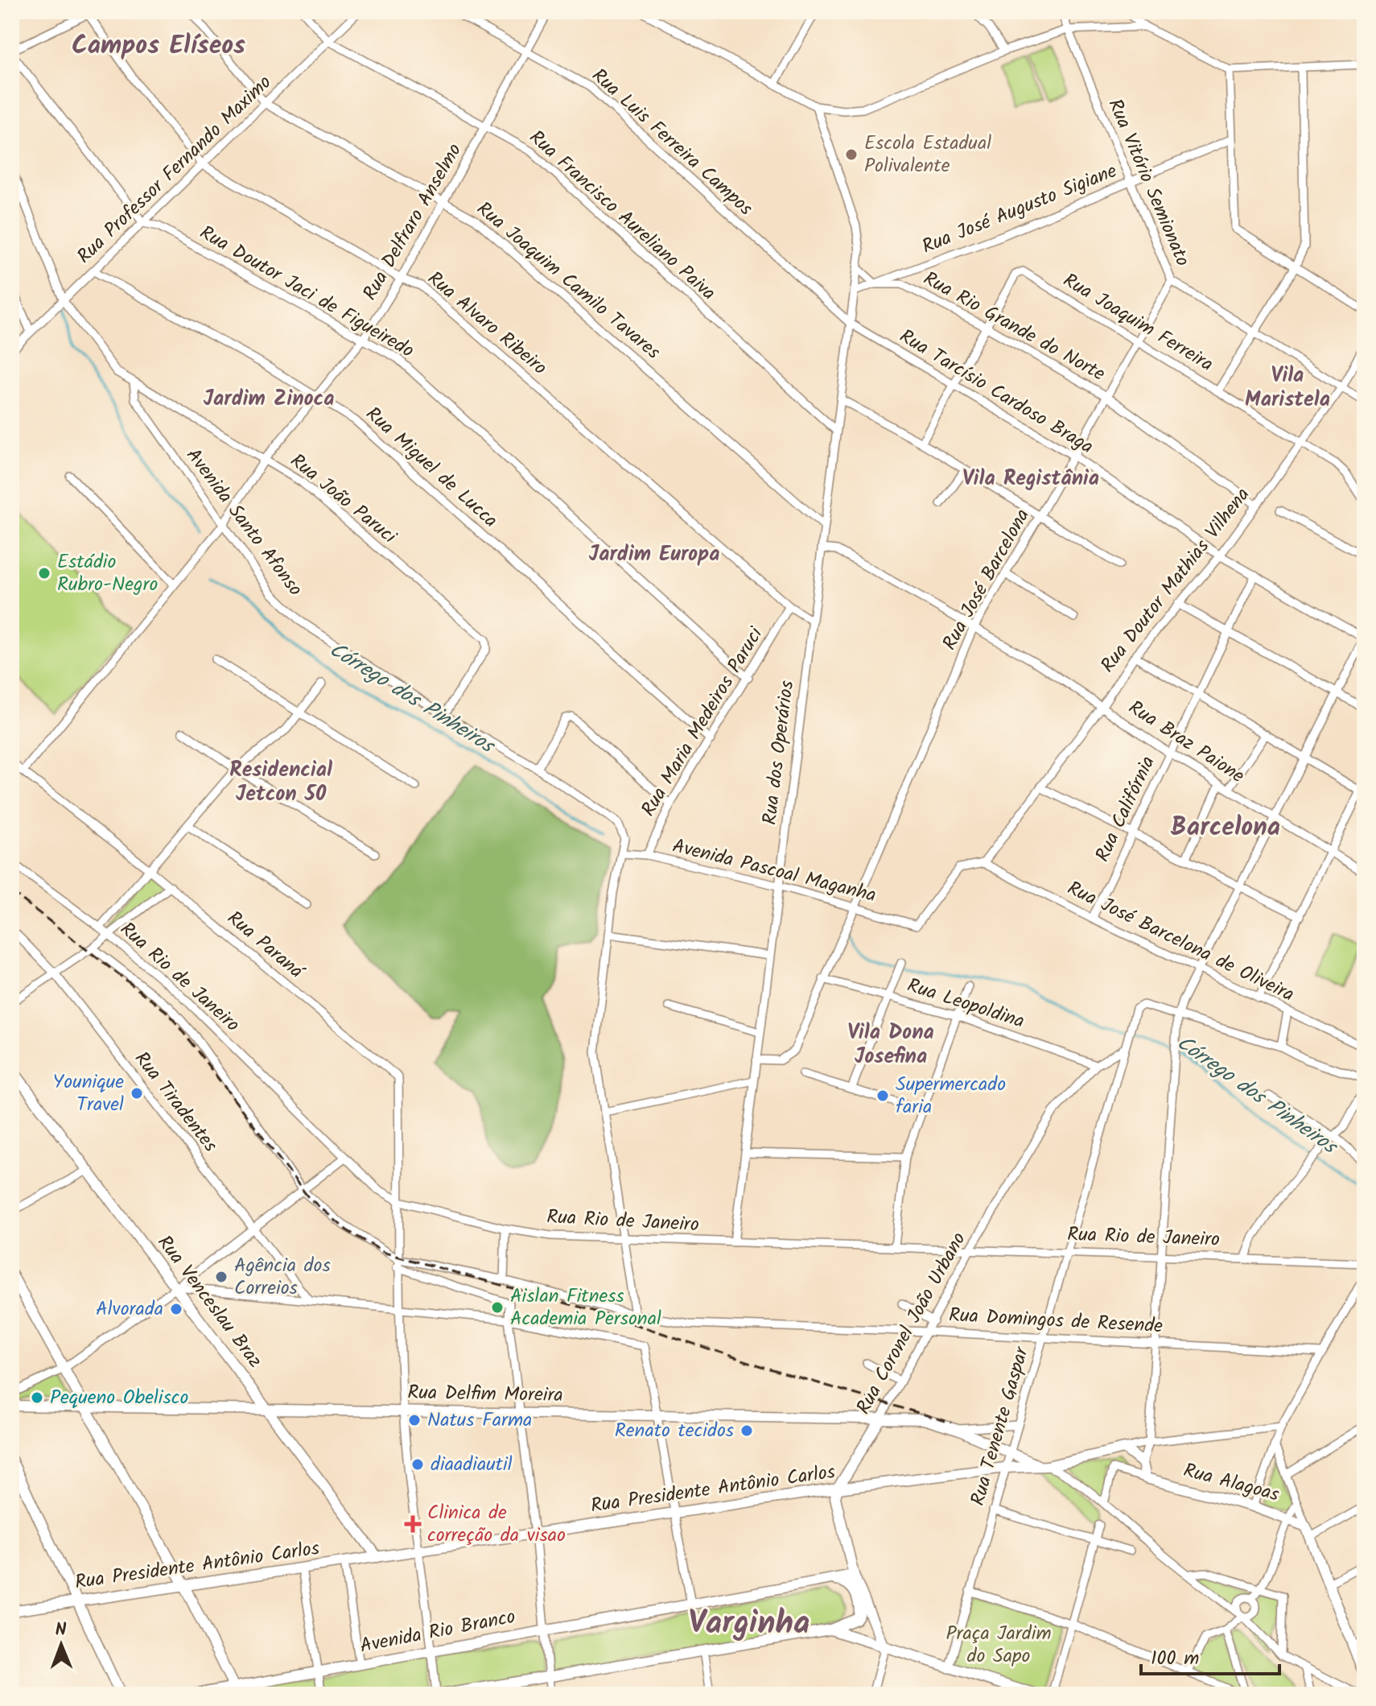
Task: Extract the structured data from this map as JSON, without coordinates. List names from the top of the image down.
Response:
{
  "streets": {
    "main road": [
      "Rua Venceslau Braz",
      "Rua Coronel João Urbano",
      "Rua Delfim Moreira",
      "Rua Alagoas",
      "Rua Presidente Antônio Carlos",
      "Avenida Rio Branco"
    ],
    "street": [
      "Rua Luis Ferreira Campos",
      "Rua Professor Fernando Maximo",
      "Rua Vitório Semionato",
      "Rua José Augusto Sigiane",
      "Rua Francisco Aureliano Paiva",
      "Rua Delfraro Anselmo",
      "Rua Joaquim Camilo Tavares",
      "Rua Doutor Jaci de Figueiredo",
      "Rua Joaquim Ferreira",
      "Rua Alvaro Ribeiro",
      "Rua Rio Grande do Norte",
      "Rua Tarcísio Cardoso Braga",
      "Rua Miguel de Lucca",
      "Rua João Paruci",
      "Avenida Santo Afonso",
      "Rua José Barcelona",
      "Rua Doutor Mathias Vilhena",
      "Rua Maria Medeiros Paruci",
      "Rua Braz Paione",
      "Rua dos Operários",
      "Rua Califórnia",
      "Avenida Pascoal Maganha",
      "Rua José Barcelona de Oliveira",
      "Rua Paraná",
      "Rua Rio de Janeiro",
      "Rua Leopoldina",
      "Rua Tiradentes",
      "Rua Domingos de Resende",
      "Rua Tenente Gaspar"
    ]
  },
  "crossings": [
    ["Rua Luis Ferreira Campos", "Rua Delfraro Anselmo"],
    ["Rua Luis Ferreira Campos", "Rua Tarcísio Cardoso Braga"],
    ["Rua Luis Ferreira Campos", "Rua dos Operários"],
    ["Rua Professor Fernando Maximo", "Rua Francisco Aureliano Paiva"],
    ["Rua Professor Fernando Maximo", "Rua Joaquim Camilo Tavares"],
    ["Rua Professor Fernando Maximo", "Rua Doutor Jaci de Figueiredo"],
    ["Rua Professor Fernando Maximo", "Rua Alvaro Ribeiro"],
    ["Rua Professor Fernando Maximo", "Rua Miguel de Lucca"],
    ["Rua Vitório Semionato", "Rua José Augusto Sigiane"],
    ["Rua Vitório Semionato", "Rua José Barcelona"],
    ["Rua Vitório Semionato", "Rua Doutor Mathias Vilhena"],
    ["Rua José Augusto Sigiane", "Rua Rio Grande do Norte"],
    ["Rua José Augusto Sigiane", "Rua dos Operários"],
    ["Rua Francisco Aureliano Paiva", "Rua Delfraro Anselmo"],
    ["Rua Francisco Aureliano Paiva", "Rua dos Operários"],
    ["Rua Delfraro Anselmo", "Rua Joaquim Camilo Tavares"],
    ["Rua Delfraro Anselmo", "Rua Doutor Jaci de Figueiredo"],
    ["Rua Delfraro Anselmo", "Rua Alvaro Ribeiro"],
    ["Rua Delfraro Anselmo", "Rua Miguel de Lucca"],
    ["Rua Delfraro Anselmo", "Rua João Paruci"],
    ["Rua Delfraro Anselmo", "Avenida Santo Afonso"],
    ["Rua Delfraro Anselmo", "Rua Paraná"],
    ["Rua Joaquim Camilo Tavares", "Rua dos Operários"],
    ["Rua Doutor Jaci de Figueiredo", "Rua Maria Medeiros Paruci"],
    ["Rua Joaquim Ferreira", "Rua Rio Grande do Norte"],
    ["Rua Joaquim Ferreira", "Rua José Barcelona"],
    ["Rua Joaquim Ferreira", "Rua Doutor Mathias Vilhena"],
    ["Rua Alvaro Ribeiro", "Rua Maria Medeiros Paruci"],
    ["Rua Alvaro Ribeiro", "Rua dos Operários"],
    ["Rua Rio Grande do Norte", "Rua José Barcelona"],
    ["Rua Rio Grande do Norte", "Rua Doutor Mathias Vilhena"],
    ["Rua Tarcísio Cardoso Braga", "Rua José Barcelona"],
    ["Rua Tarcísio Cardoso Braga", "Rua Doutor Mathias Vilhena"],
    ["Rua Tarcísio Cardoso Braga", "Rua dos Operários"],
    ["Rua Tarcísio Cardoso Braga", "Rua Califórnia"],
    ["Rua Miguel de Lucca", "Rua Maria Medeiros Paruci"],
    ["Rua João Paruci", "Avenida Santo Afonso"],
    ["Avenida Santo Afonso", "Avenida Pascoal Maganha"],
    ["Avenida Santo Afonso", "Rua Rio de Janeiro"],
    ["Avenida Santo Afonso", "Rua Domingos de Resende"],
    ["Rua José Barcelona", "Rua Braz Paione"],
    ["Rua José Barcelona", "Rua dos Operários"],
    ["Rua José Barcelona", "Avenida Pascoal Maganha"],
    ["Rua José Barcelona", "Rua Leopoldina"],
    ["Rua Doutor Mathias Vilhena", "Rua Braz Paione"],
    ["Rua Doutor Mathias Vilhena", "Avenida Pascoal Maganha"],
    ["Rua Doutor Mathias Vilhena", "Rua José Barcelona de Oliveira"],
    ["Rua Maria Medeiros Paruci", "Avenida Pascoal Maganha"],
    ["Rua Braz Paione", "Rua dos Operários"],
    ["Rua Braz Paione", "Rua Califórnia"],
    ["Rua dos Operários", "Avenida Pascoal Maganha"],
    ["Rua dos Operários", "Rua Rio de Janeiro"],
    ["Rua Califórnia", "Rua José Barcelona de Oliveira"],
    ["Avenida Pascoal Maganha", "Rua José Barcelona de Oliveira"],
    ["Rua Paraná", "Rua Rio de Janeiro"],
    ["Rua Paraná", "Rua Domingos de Resende"],
    ["Rua Paraná", "Rua Delfim Moreira"],
    ["Rua Paraná", "Rua Presidente Antônio Carlos"],
    ["Rua Paraná", "Avenida Rio Branco"],
    ["Rua Rio de Janeiro", "Rua Coronel João Urbano"],
    ["Rua Rio de Janeiro", "Rua Tenente Gaspar"],
    ["Rua Leopoldina", "Rua Coronel João Urbano"],
    ["Rua Venceslau Braz", "Rua Delfim Moreira"],
    ["Rua Venceslau Braz", "Rua Presidente Antônio Carlos"],
    ["Rua Domingos de Resende", "Rua Coronel João Urbano"],
    ["Rua Domingos de Resende", "Rua Tenente Gaspar"],
    ["Rua Coronel João Urbano", "Rua Delfim Moreira"],
    ["Rua Coronel João Urbano", "Rua Tenente Gaspar"],
    ["Rua Coronel João Urbano", "Rua Presidente Antônio Carlos"],
    ["Rua Delfim Moreira", "Rua Tenente Gaspar"],
    ["Rua Delfim Moreira", "Rua Presidente Antônio Carlos"],
    ["Rua Tenente Gaspar", "Rua Presidente Antônio Carlos"]
  ],
  "districts": [
    "Campos Elíseos",
    "Vila Maristela",
    "Jardim Zinoca",
    "Vila Registânia",
    "Jardim Europa",
    "Residencial Jetcon 50",
    "Barcelona",
    "Vila Dona Josefina",
    "Varginha"
  ],
  "water": ["Córrego dos Pinheiros"],
  "parks": ["Praça Jardim do Sapo"],
  "places": {
    "other": [
      "Escola Estadual Polivalente",
      "Estádio Rubro-Negro",
      "Younique Travel",
      "Supermercado faria",
      "Agência dos Correios",
      "Aislan Fitness Academia Personal",
      "Alvorada",
      "Pequeno Obelisco",
      "Natus Farma",
      "Renato tecidos",
      "diaadiautil"
    ],
    "health": ["Clinica de correção da visao"]
  },
  "scale_bar": "100 m",
  "north": "top"
}
